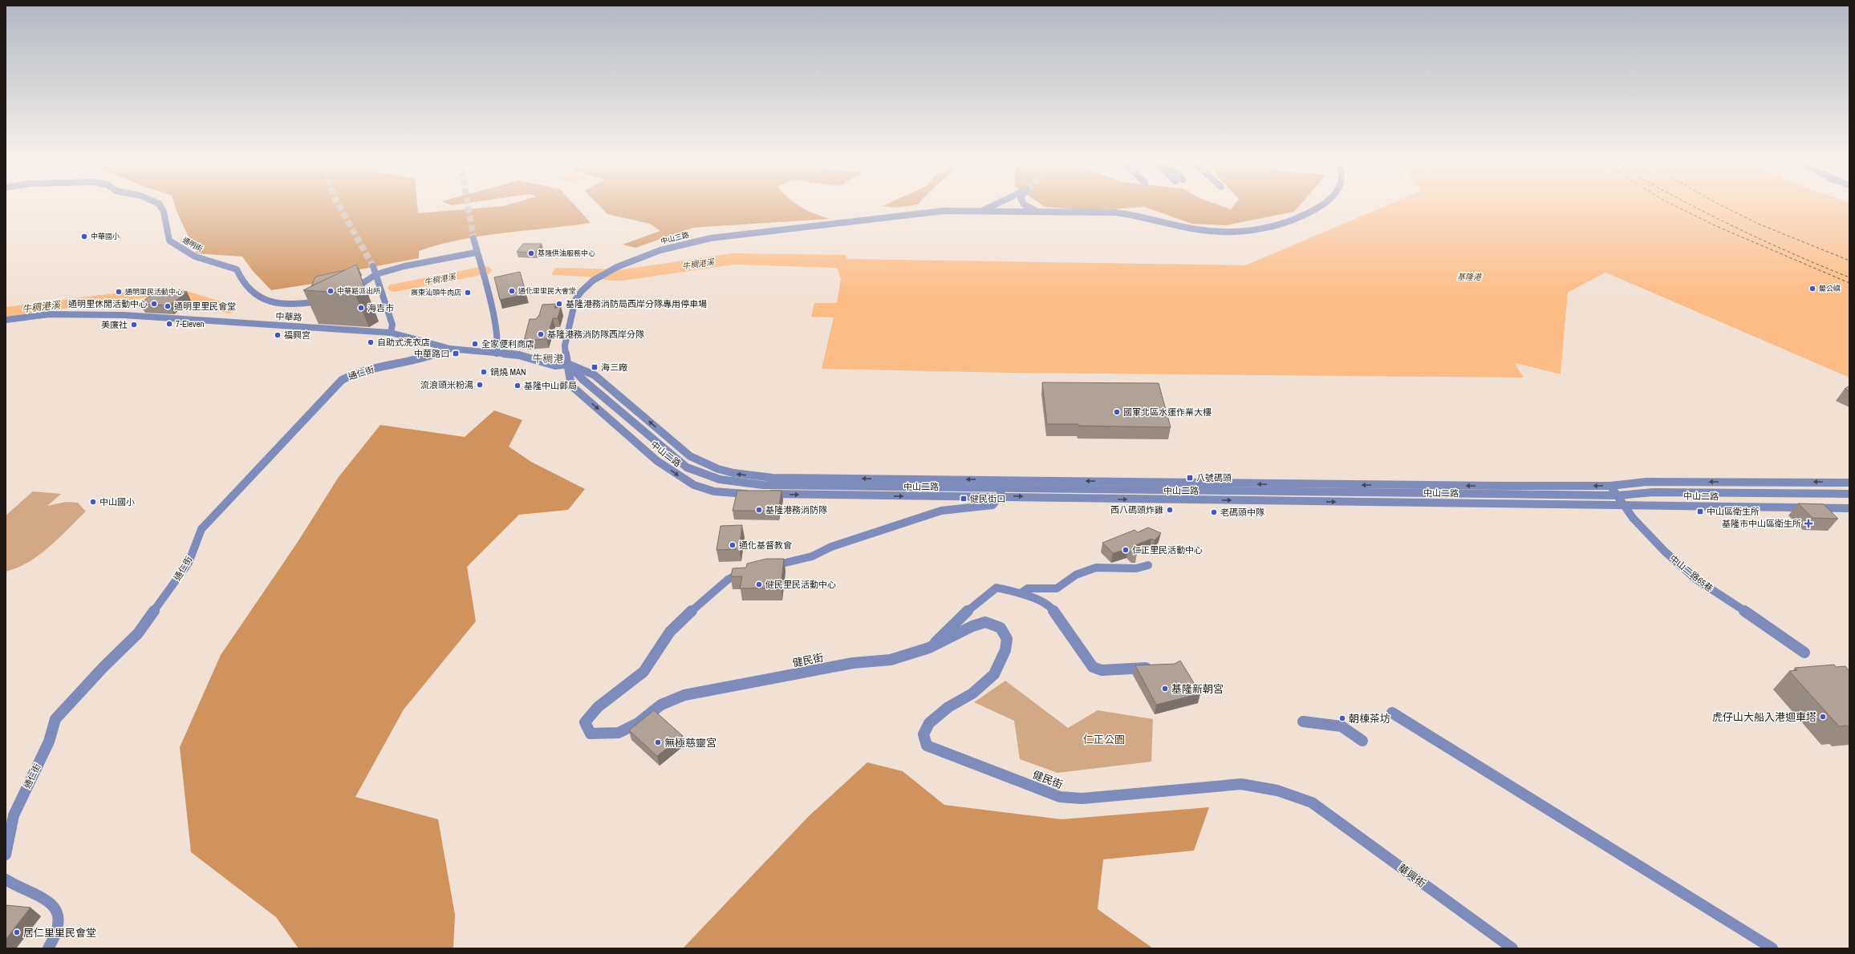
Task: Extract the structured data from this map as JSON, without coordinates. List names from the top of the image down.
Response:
{
  "streets": {
    "street": [
      "中山三路",
      "通明街",
      "中華路",
      "通仁街",
      "中山二路",
      "中山二路65巷",
      "健民街",
      "華興街"
    ]
  },
  "crossings": [
    ["中山三路", "中山二路"],
    ["中華路", "通仁街"],
    ["中華路", "中山二路"],
    ["中山二路", "中山二路65巷"],
    ["健民街", "華興街"]
  ],
  "districts": ["牛稠港"],
  "water": ["牛稠港溪", "基隆港"],
  "parks": ["仁正公園"],
  "places": {
    "other": [
      "中華國小",
      "基隆供油服務中心",
      "鱟公嶼",
      "中華路派出所",
      "通化里里民大會堂",
      "通明里民活動中心",
      "廣東汕頭牛肉店",
      "通明里休閒活動中心",
      "基隆港務消防局西岸分隊專用停車場",
      "通明里里民會堂",
      "海吉市",
      "7-Eleven",
      "美廉社",
      "基隆港務消防隊西岸分隊",
      "福興宮",
      "自助式洗衣店",
      "全家便利商店",
      "鍋燒 MAN",
      "流浪頭米粉湯",
      "基隆中山郵局",
      "國軍北區水運作業大樓",
      "中山國小",
      "基隆港務消防隊",
      "西八碼頭炸雞",
      "老碼頭中隊",
      "通化基督教會",
      "仁正里民活動中心",
      "健民里民活動中心",
      "基隆新朝宮",
      "虎仔山大船入港迴車塔",
      "朝棟茶坊",
      "無極慈靈宮",
      "居仁里里民會堂"
    ],
    "transit": [
      "中華路口",
      "海三廠",
      "八號碼頭",
      "健民街口",
      "中山區衛生所"
    ],
    "health": ["基隆市中山區衛生所"]
  }
}
